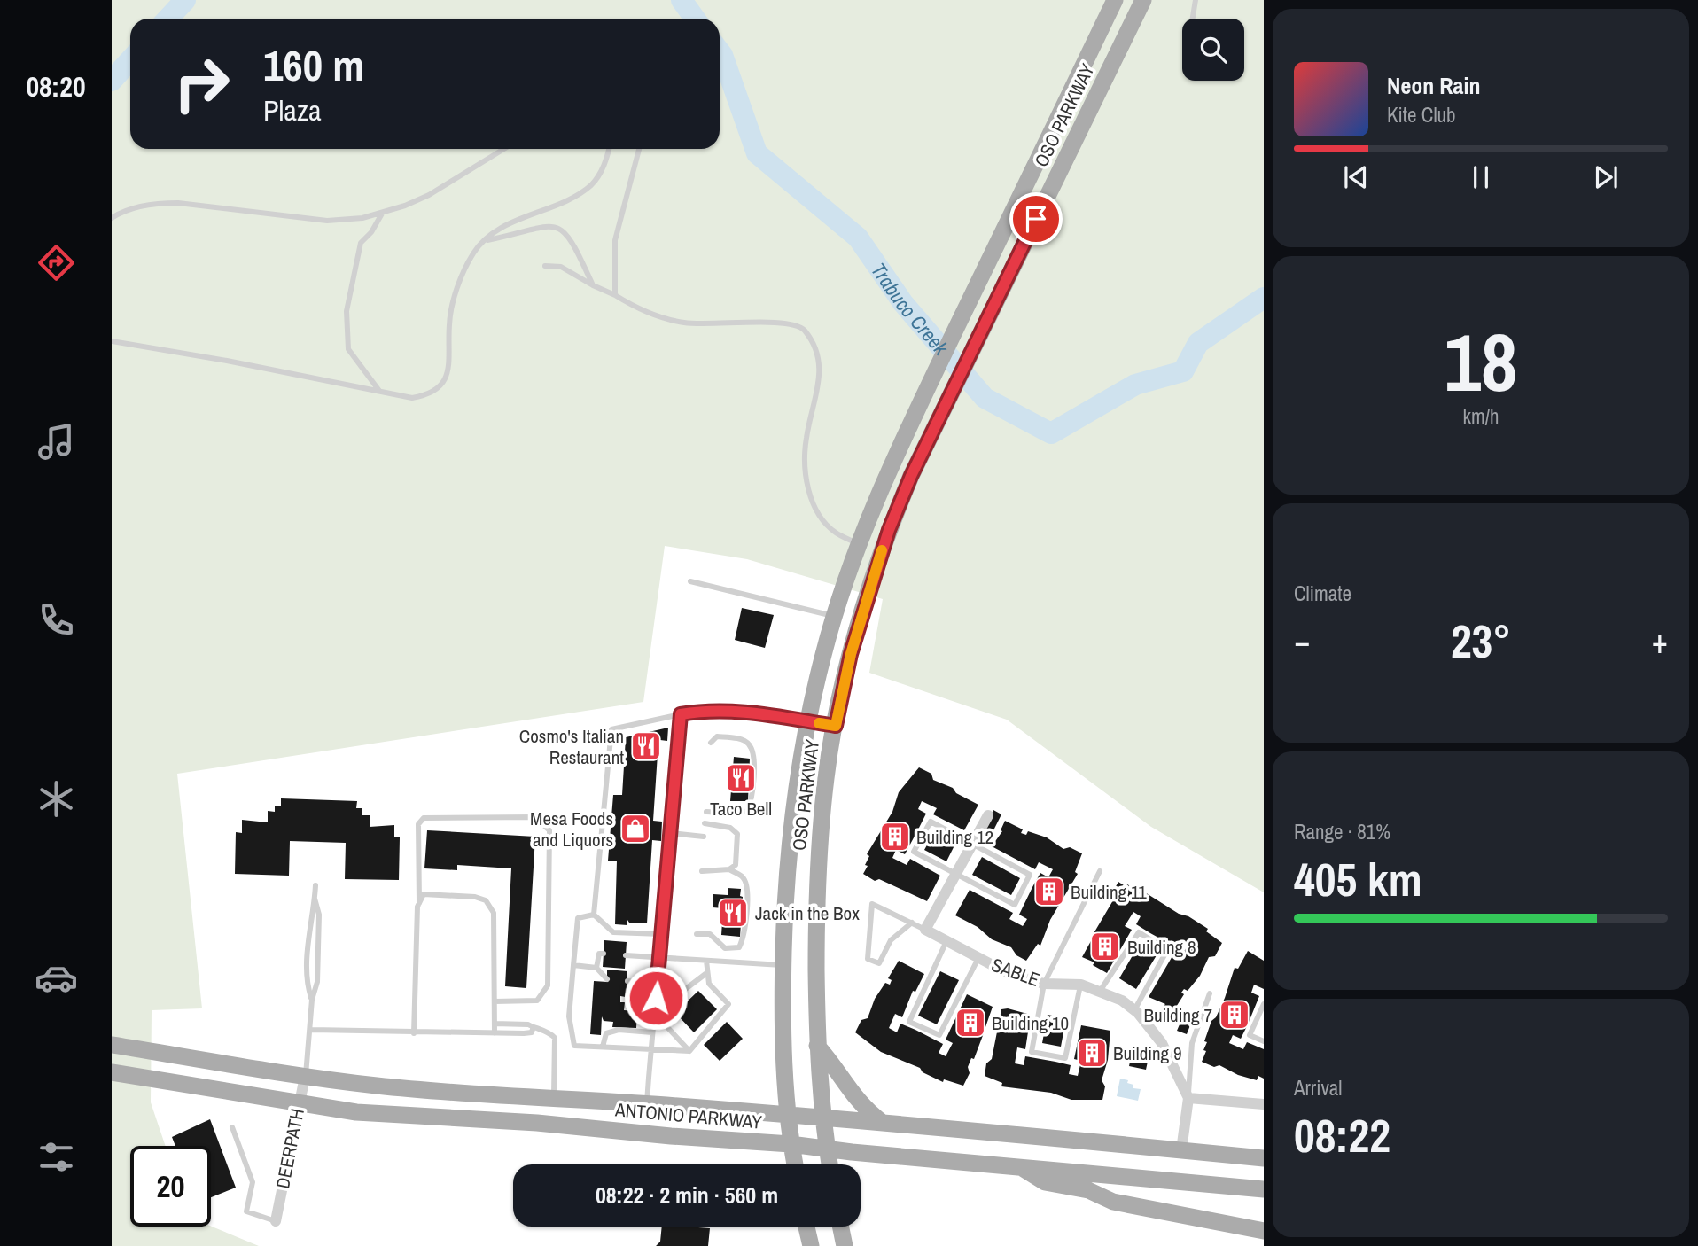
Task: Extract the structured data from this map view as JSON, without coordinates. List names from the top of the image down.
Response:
{
  "streets": {
    "main road": ["OSO PARKWAY", "ANTONIO PARKWAY"],
    "street": ["SABLE", "DEERPATH"]
  },
  "crossings": [
    ["OSO PARKWAY", "ANTONIO PARKWAY"],
    ["ANTONIO PARKWAY", "DEERPATH"]
  ],
  "water": ["Trabuco Creek"],
  "places": {
    "restaurant": ["Cosmo's Italian Restaurant", "Taco Bell", "Jack in the Box"],
    "shop": ["Mesa Foods and Liquors"],
    "building": [
      "Building 12",
      "Building 11",
      "Building 8",
      "Building 7",
      "Building 10",
      "Building 9"
    ]
  },
  "page": {
    "tabs": "08:20",
    "turn": ["160 m", "Plaza"],
    "song": ["Neon Rain", "Kite Club"],
    "tile": [
      ["18", "km/h"],
      "Climate",
      ["Range · 81%", "405 km"],
      ["Arrival", "08:22"]
    ],
    "heat": ["−", "23°", "+"],
    "limit": "20",
    "trip": "08:22 · 2 min · 560 m"
  }
}
